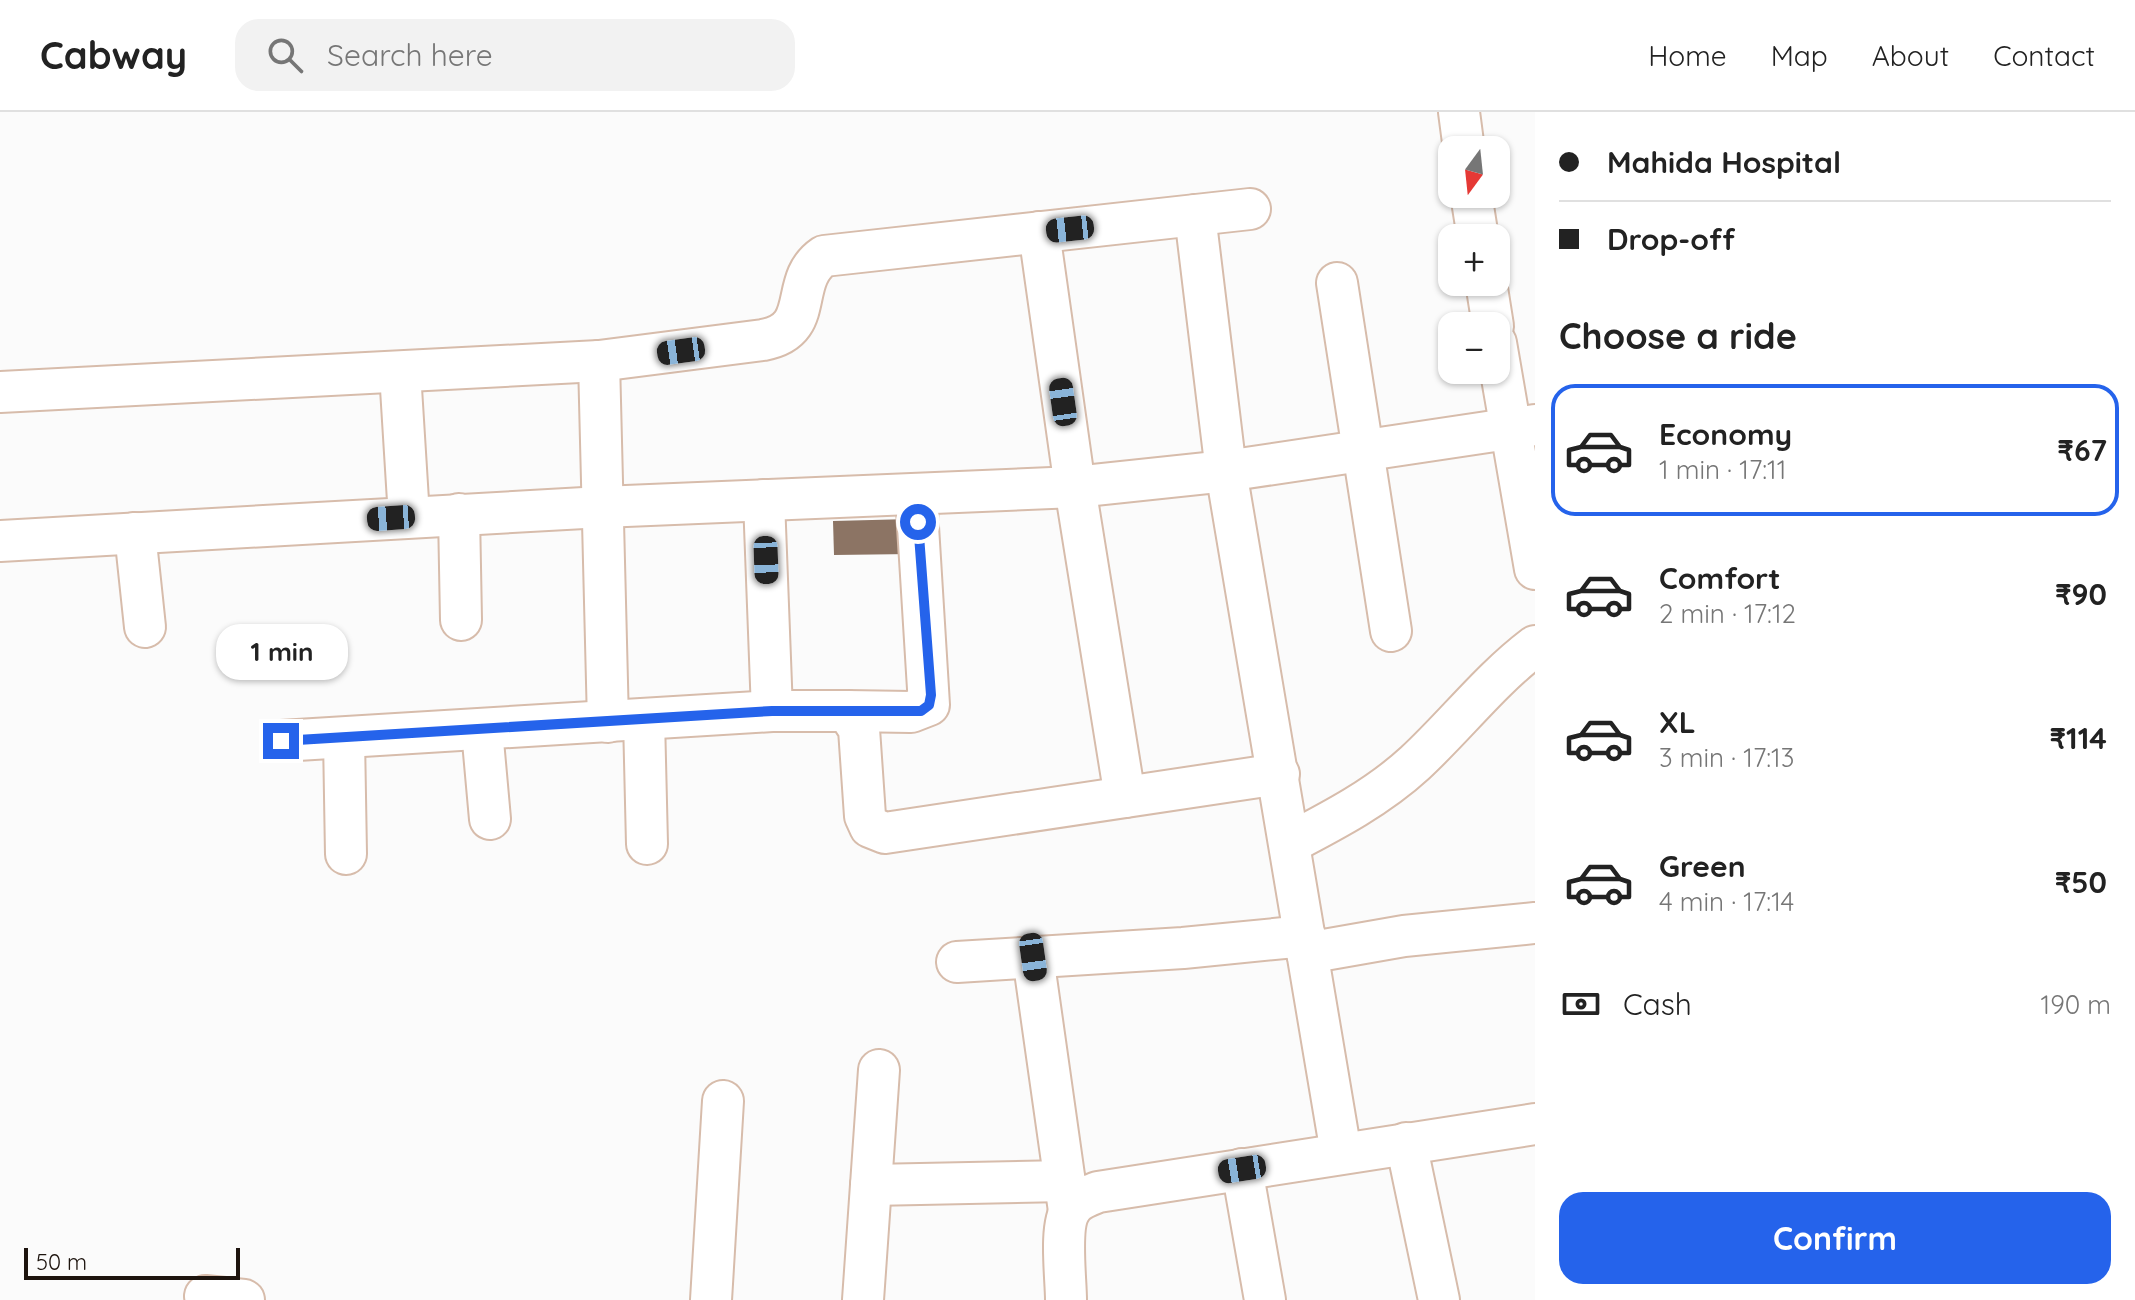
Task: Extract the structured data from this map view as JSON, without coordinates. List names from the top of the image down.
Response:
{
  "scale_bar": "50 m",
  "north": "bottom",
  "page": {
    "header": "Cabway",
    "search": "Search here",
    "nav": [
      "Home",
      "Map",
      "About",
      "Contact"
    ],
    "banner": ["Mahida Hospital", "Drop-off"],
    "map_buttons": ["+", "−"],
    "heading": "Choose a ride",
    "list": [
      {
        "name": "Economy",
        "note": "1 min · 17:11",
        "value": "₹67"
      },
      {
        "name": "Comfort",
        "note": "2 min · 17:12",
        "value": "₹90"
      },
      {
        "name": "XL",
        "note": "3 min · 17:13",
        "value": "₹114"
      },
      {
        "name": "Green",
        "note": "4 min · 17:14",
        "value": "₹50"
      }
    ],
    "bubble": "1 min",
    "pay": ["Cash", "190 m"],
    "buttons": "Confirm",
    "scale": "50 m"
  }
}
